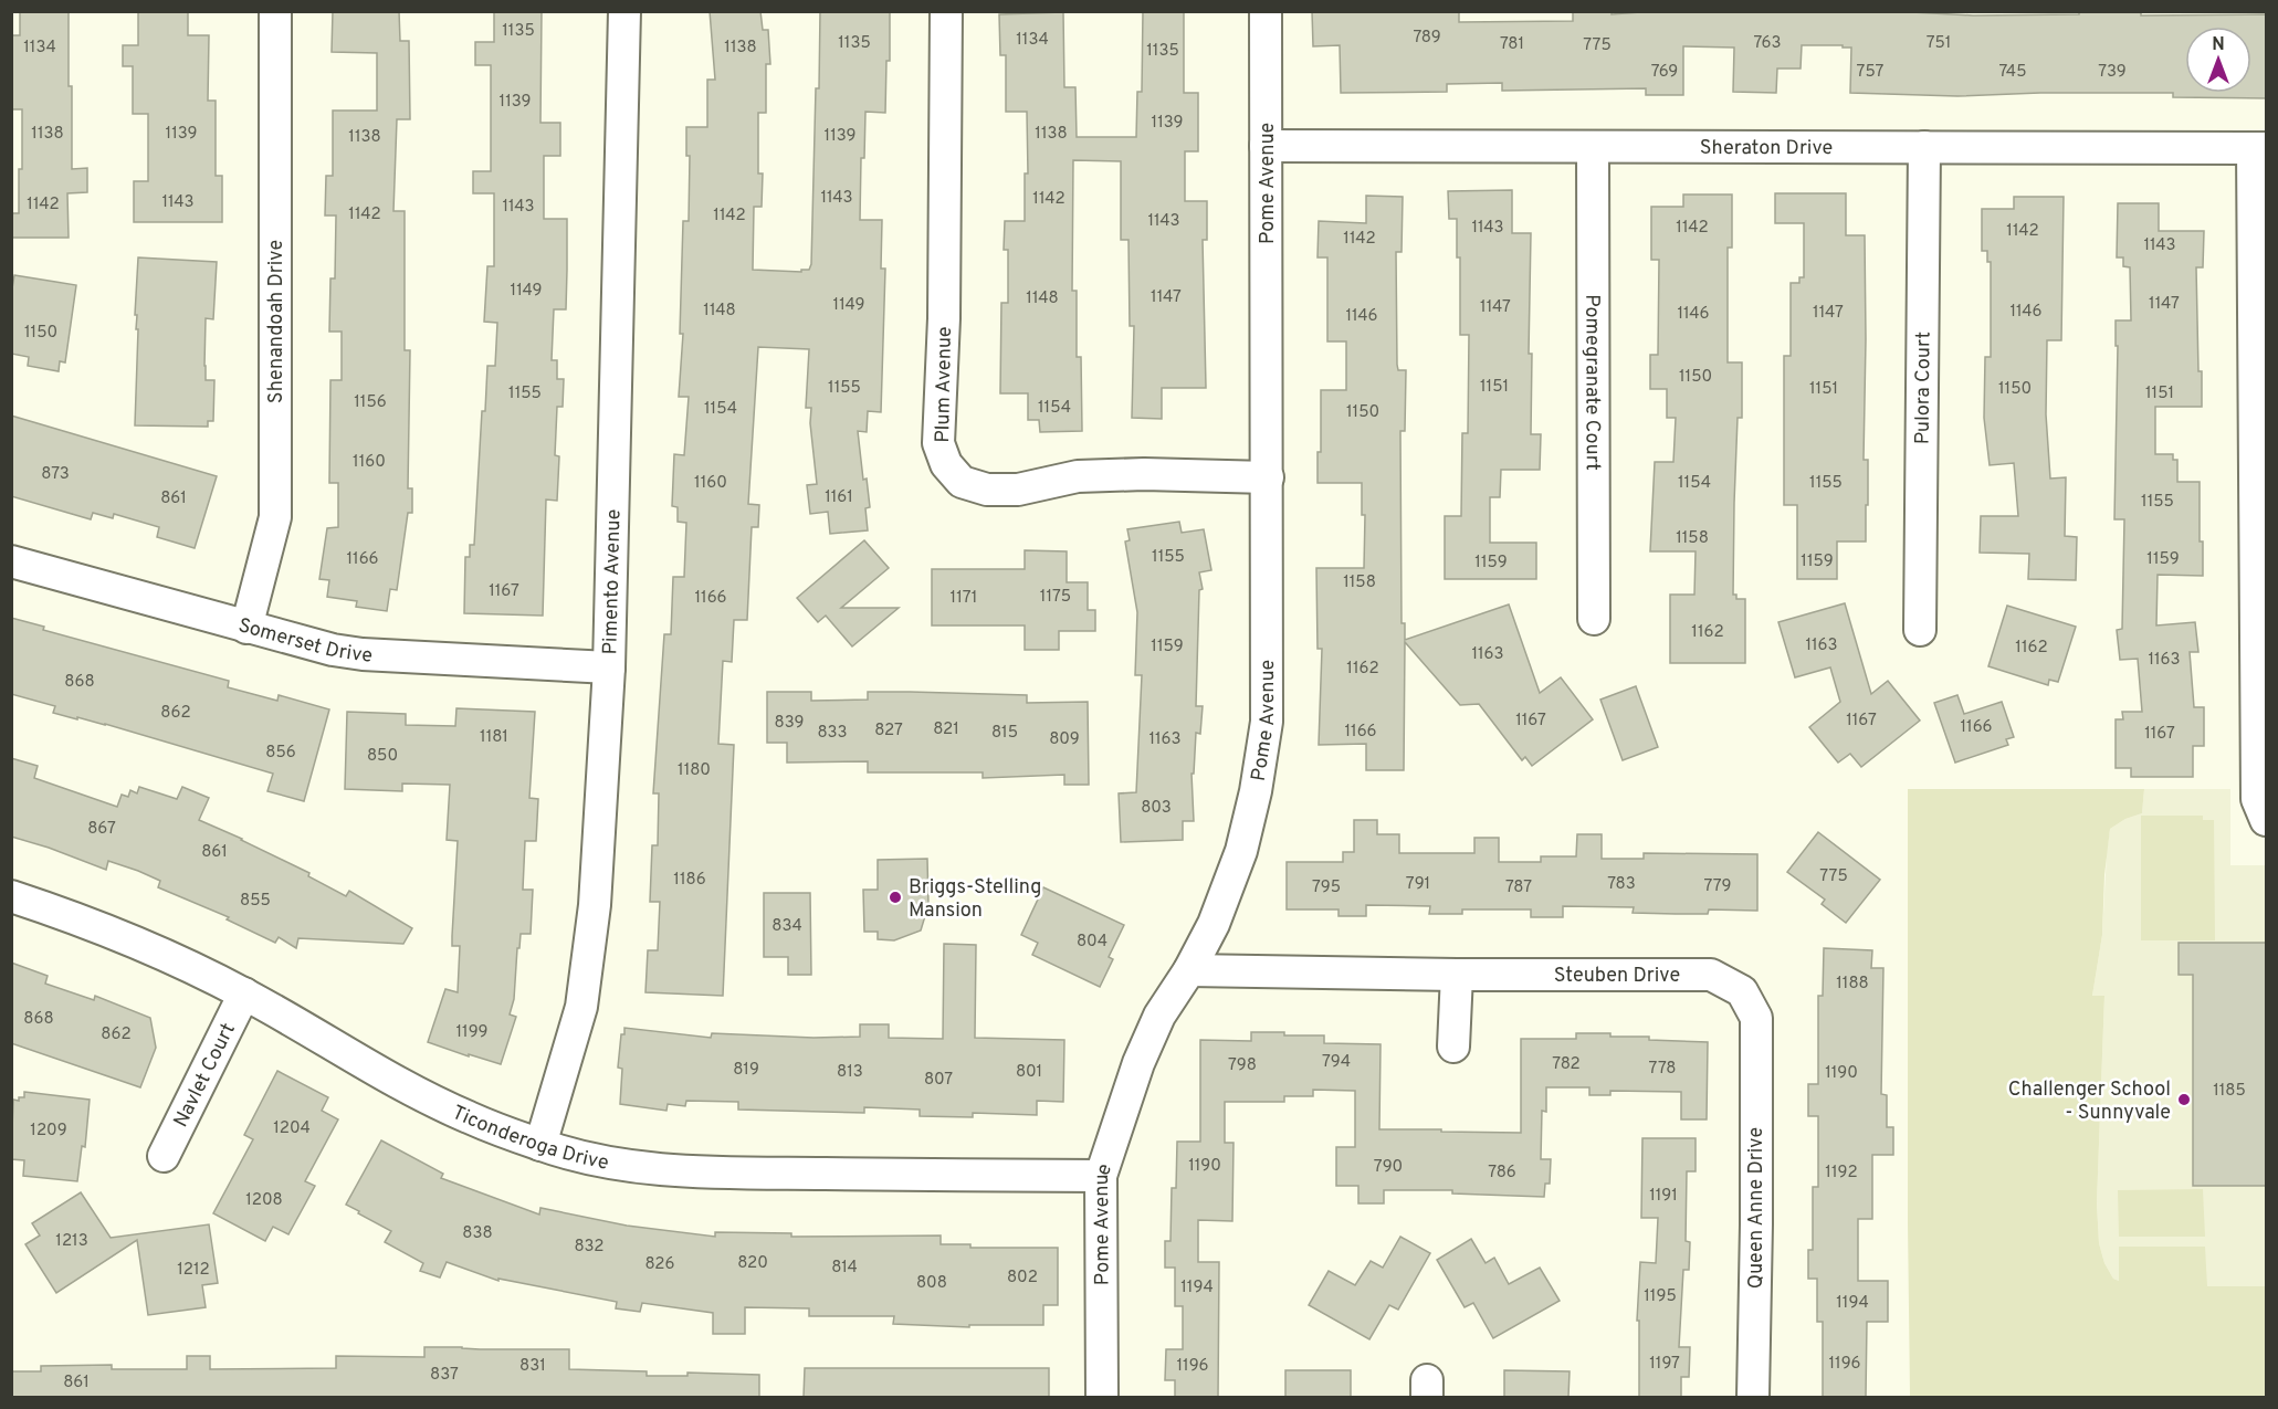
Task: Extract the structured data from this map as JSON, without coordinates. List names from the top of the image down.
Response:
{
  "streets": {
    "street": [
      "Sheraton Drive",
      "Pome Avenue",
      "Shenandoah Drive",
      "Pomegranate Court",
      "Plum Avenue",
      "Pulora Court",
      "Pimento Avenue",
      "Somerset Drive",
      "Steuben Drive",
      "Navlet Court",
      "Ticonderoga Drive",
      "Queen Anne Drive"
    ]
  },
  "crossings": [
    ["Sheraton Drive", "Pome Avenue"],
    ["Sheraton Drive", "Pomegranate Court"],
    ["Sheraton Drive", "Pulora Court"],
    ["Pome Avenue", "Plum Avenue"],
    ["Pome Avenue", "Steuben Drive"],
    ["Pome Avenue", "Ticonderoga Drive"],
    ["Shenandoah Drive", "Somerset Drive"],
    ["Pimento Avenue", "Somerset Drive"],
    ["Pimento Avenue", "Ticonderoga Drive"],
    ["Steuben Drive", "Queen Anne Drive"],
    ["Navlet Court", "Ticonderoga Drive"]
  ],
  "places": ["Briggs-Stelling Mansion", "Challenger School - Sunnyvale"],
  "house_numbers": [
    "1135",
    "789",
    "1134",
    "1135",
    "763",
    "751",
    "781",
    "775",
    "1134",
    "1138",
    "1135",
    "769",
    "757",
    "745",
    "739",
    "1139",
    "1139",
    "1138",
    "1139",
    "1138",
    "1139",
    "1138",
    "1143",
    "1142",
    "1143",
    "1142",
    "1143",
    "1142",
    "1142",
    "1143",
    "1143",
    "1142",
    "1142",
    "1142",
    "1143",
    "1149",
    "1147",
    "1148",
    "1147",
    "1149",
    "1147",
    "1148",
    "1146",
    "1147",
    "1146",
    "1146",
    "1150",
    "1150",
    "1151",
    "1155",
    "1151",
    "1150",
    "1155",
    "1151",
    "1156",
    "1154",
    "1154",
    "1150",
    "1160",
    "873",
    "1160",
    "1154",
    "1155",
    "1161",
    "861",
    "1155",
    "1158",
    "1155",
    "1166",
    "1159",
    "1159",
    "1159",
    "1158",
    "1167",
    "1175",
    "1166",
    "1171",
    "1162",
    "1163",
    "1159",
    "1162",
    "1163",
    "1163",
    "1162",
    "868",
    "862",
    "1167",
    "1167",
    "839",
    "1166",
    "821",
    "827",
    "1166",
    "833",
    "815",
    "1167",
    "1181",
    "809",
    "1163",
    "856",
    "850",
    "1180",
    "803",
    "867",
    "861",
    "775",
    "1186",
    "791",
    "783",
    "779",
    "795",
    "787",
    "855",
    "834",
    "804",
    "1188",
    "868",
    "1199",
    "862",
    "794",
    "782",
    "798",
    "778",
    "819",
    "813",
    "801",
    "1190",
    "807",
    "1185",
    "1204",
    "1209",
    "1190",
    "790",
    "786",
    "1192",
    "1191",
    "1208",
    "838",
    "1213",
    "832",
    "820",
    "826",
    "814",
    "1212",
    "802",
    "808",
    "1194",
    "1195",
    "1194",
    "1197",
    "1196",
    "831",
    "1196",
    "837",
    "861"
  ],
  "north": "top"
}
